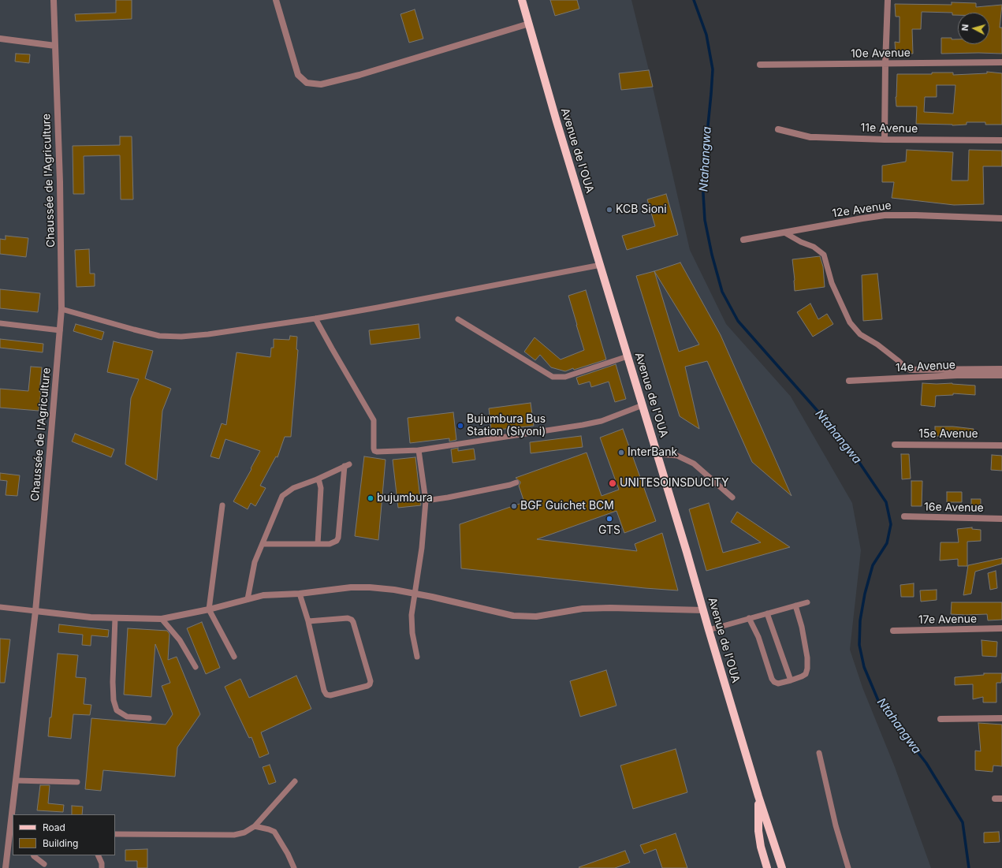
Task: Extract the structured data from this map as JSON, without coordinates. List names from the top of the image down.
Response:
{
  "streets": {
    "main road": ["Avenue de l'OUA"],
    "street": [
      "10e Avenue",
      "11e Avenue",
      "Chaussée de l'Agriculture",
      "12e Avenue",
      "14e Avenue",
      "15e Avenue",
      "16e Avenue",
      "17e Avenue"
    ]
  },
  "water": ["Ntahangwa"],
  "places": [
    "KCB Sioni",
    "Bujumbura Bus Station (Siyoni)",
    "InterBank",
    "UNITESOINSDUCITY",
    "bujumbura",
    "BGF Guichet BCM",
    "GTS"
  ],
  "legend": ["Road", "Building"],
  "north": "left"
}
